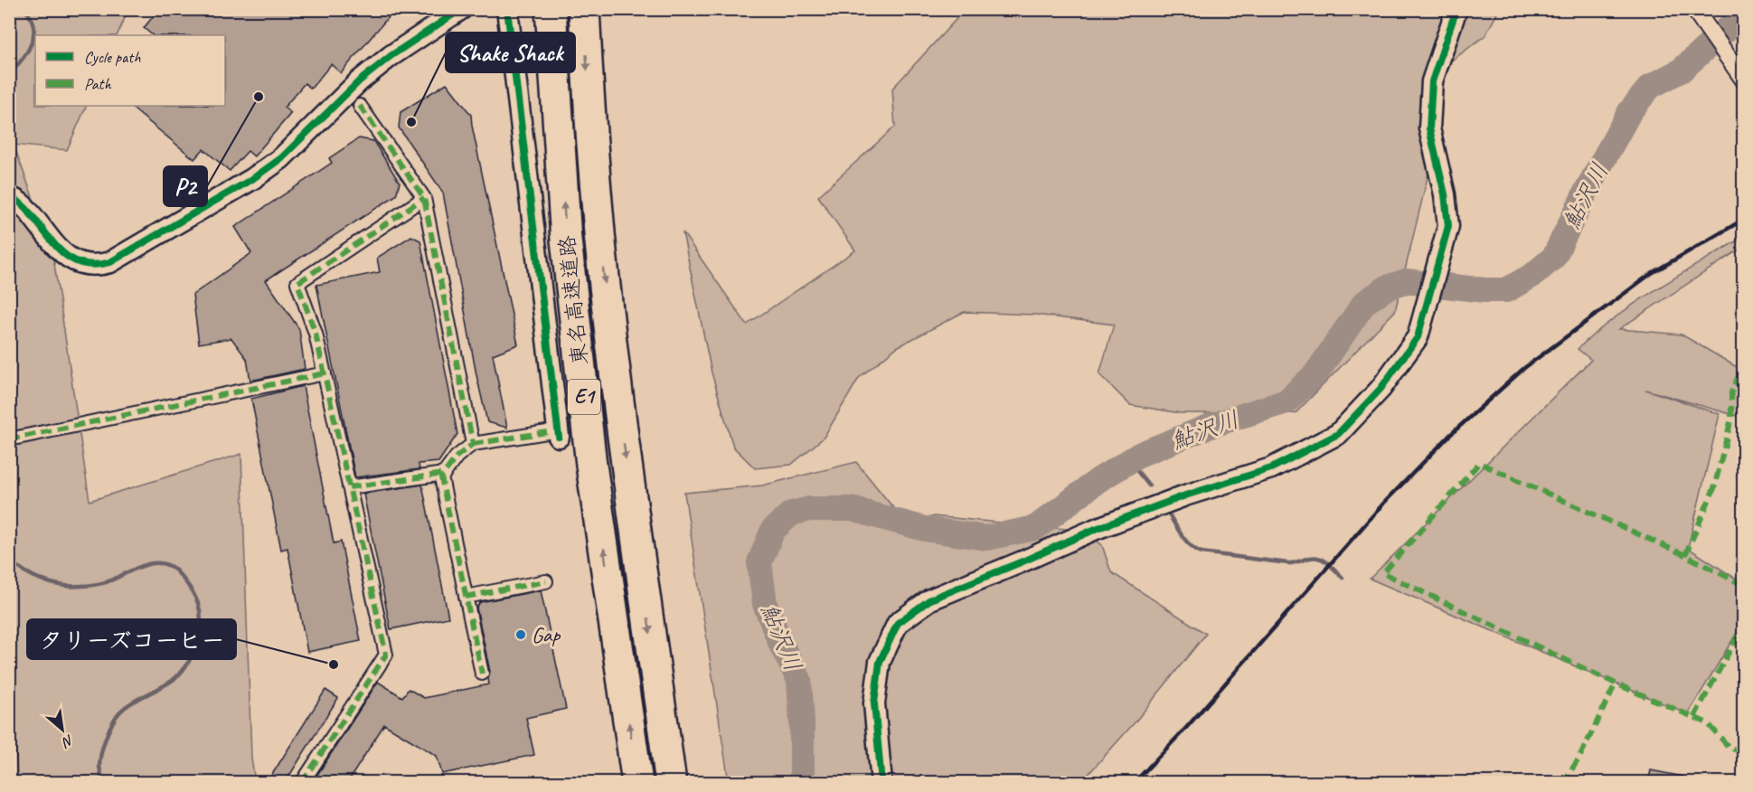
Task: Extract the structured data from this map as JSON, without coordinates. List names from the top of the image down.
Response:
{
  "streets": {
    "highway": ["東名高速道路", "E1"]
  },
  "water": ["鮎沢川"],
  "places": [
    "P2",
    "Shake Shack",
    "Gap",
    "タリーズコーヒー"
  ],
  "legend": ["Cycle path", "Path"],
  "north": "bottom right"
}
